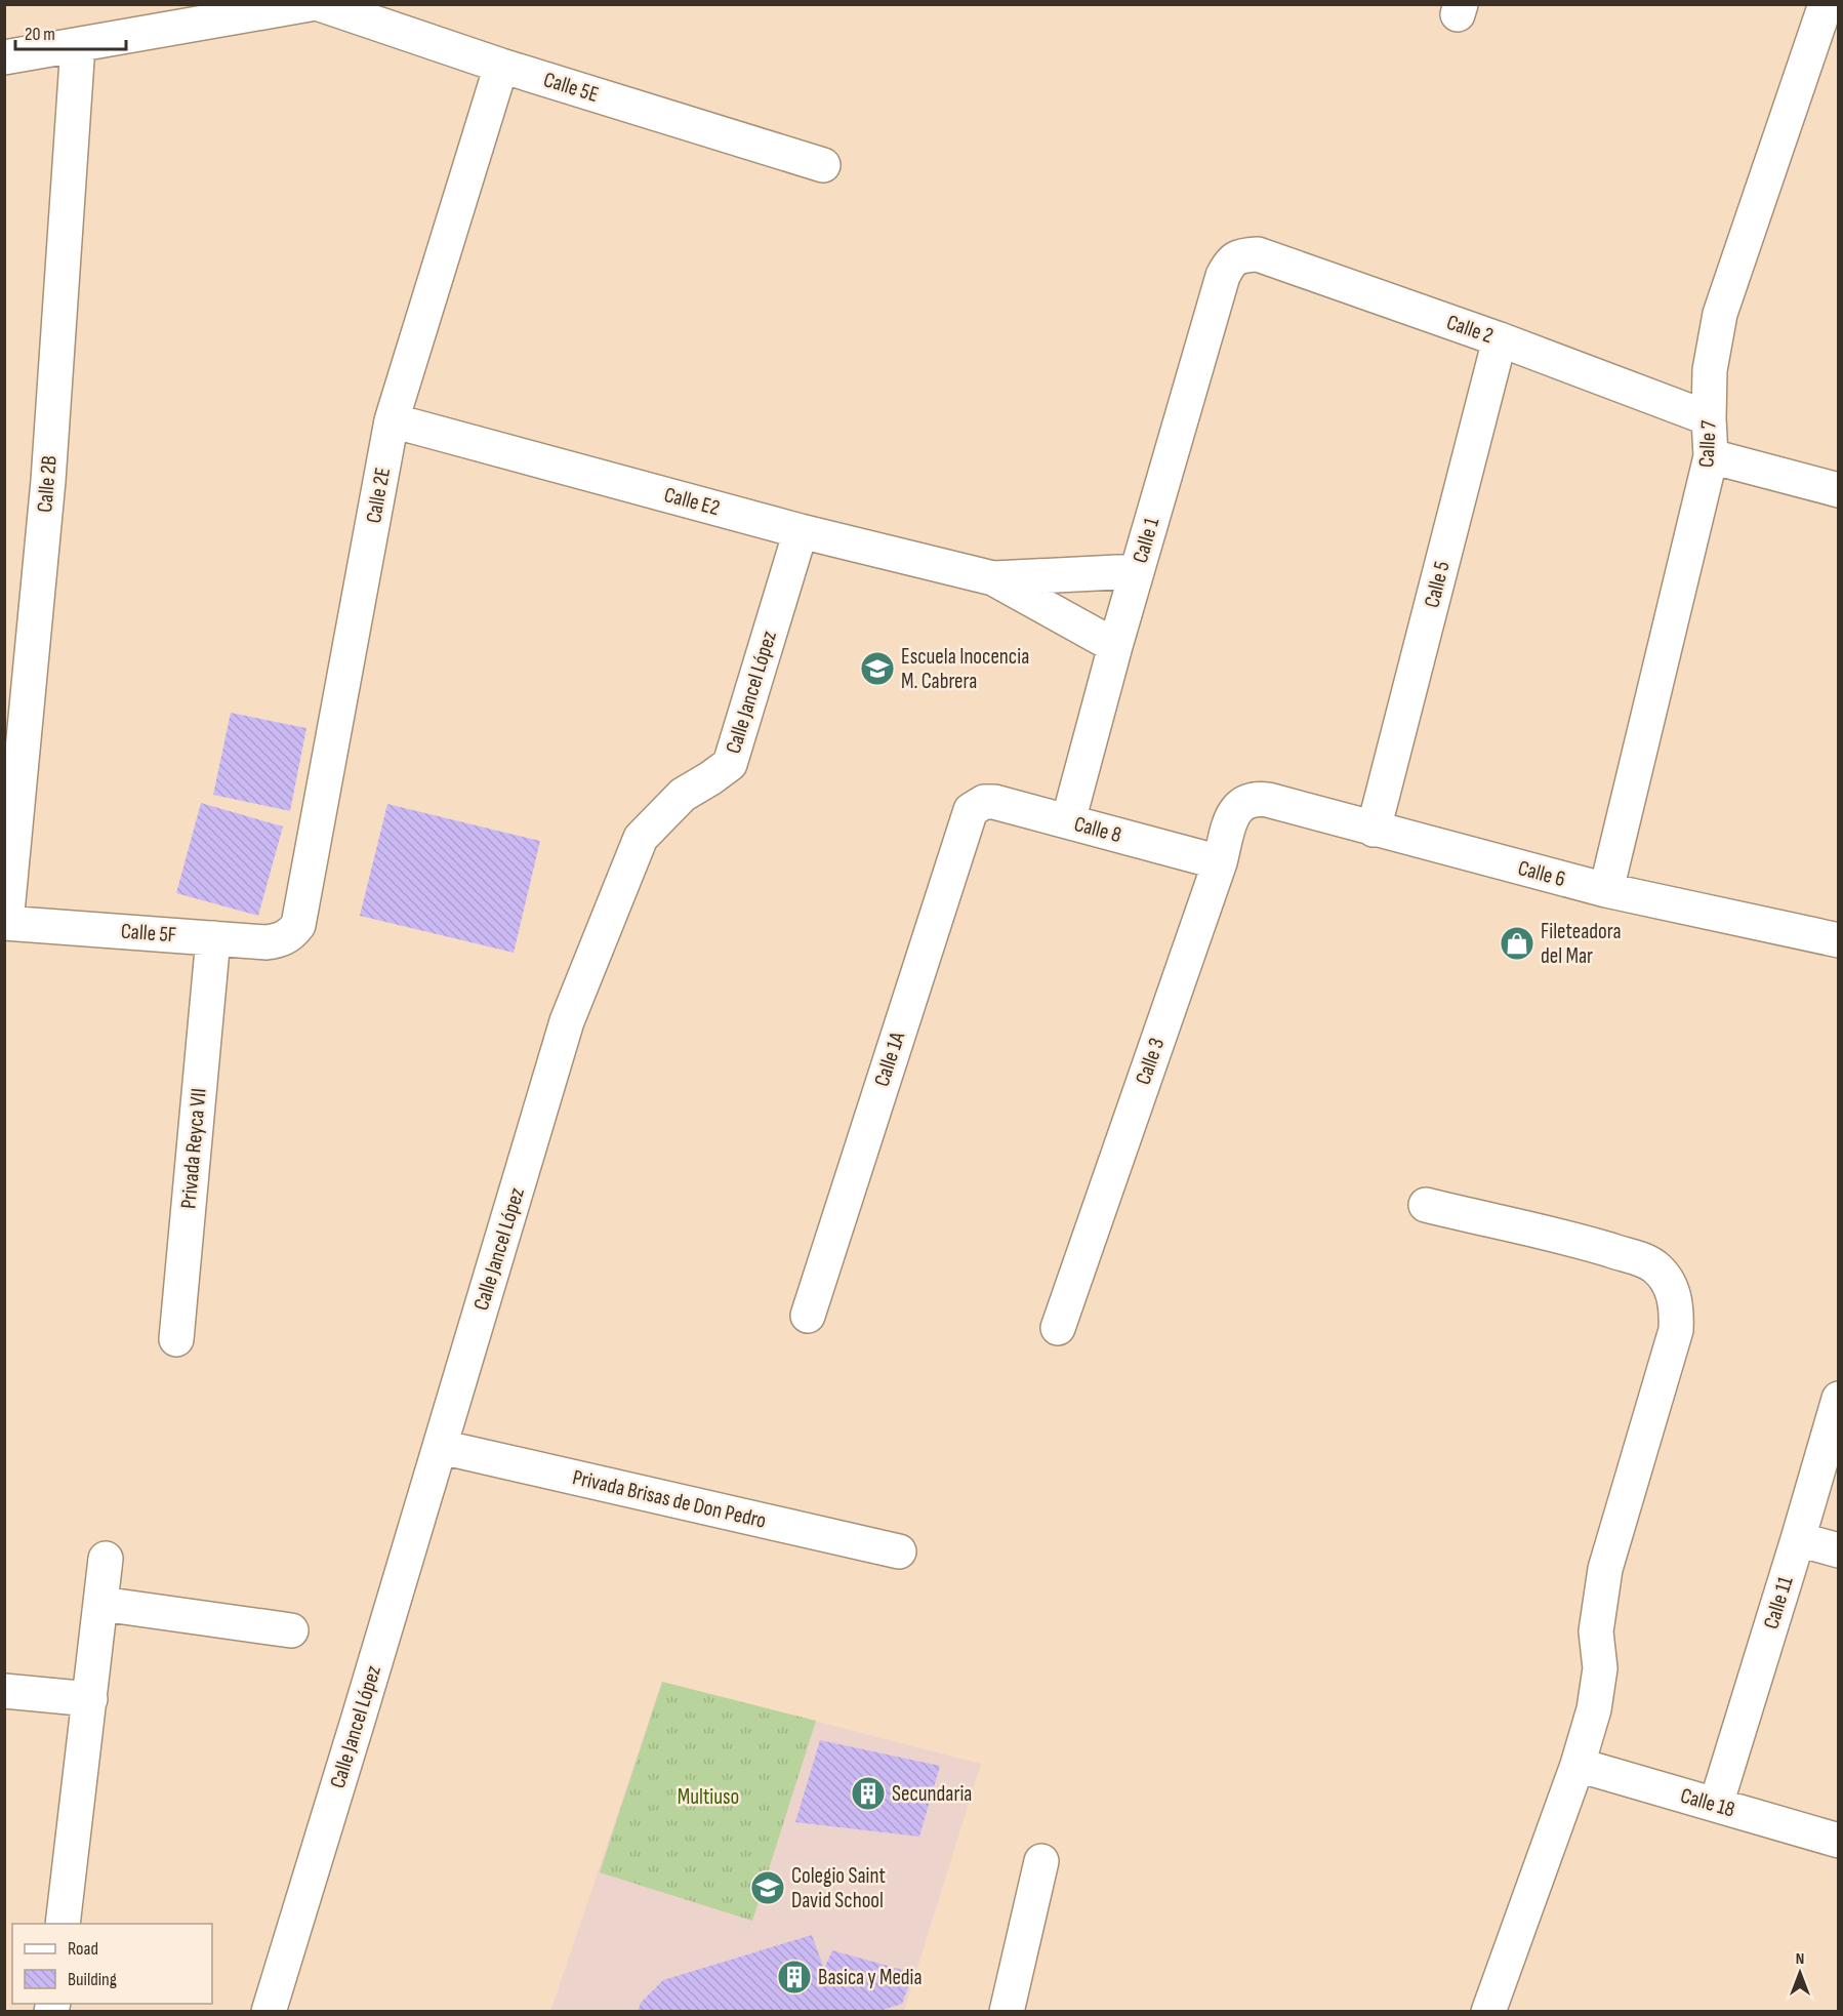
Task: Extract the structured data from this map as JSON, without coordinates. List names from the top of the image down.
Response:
{
  "streets": {
    "street": [
      "Calle 5E",
      "Calle 2",
      "Calle 7",
      "Calle 2B",
      "Calle 2E",
      "Calle E2",
      "Calle 1",
      "Calle 5",
      "Calle Jancel López",
      "Calle 8",
      "Calle 6",
      "Calle 5F",
      "Calle 1A",
      "Calle 3",
      "Privada Reyca VII",
      "Privada Brisas de Don Pedro",
      "Calle 11",
      "Calle 18"
    ]
  },
  "crossings": [
    ["Calle 5E", "Calle 2E"],
    ["Calle 2", "Calle 7"],
    ["Calle 2", "Calle 1"],
    ["Calle 2", "Calle 5"],
    ["Calle 7", "Calle 6"],
    ["Calle 2B", "Calle 5F"],
    ["Calle 2E", "Calle E2"],
    ["Calle 2E", "Calle 5F"],
    ["Calle E2", "Calle 1"],
    ["Calle E2", "Calle Jancel López"],
    ["Calle 1", "Calle 8"],
    ["Calle 5", "Calle 6"],
    ["Calle Jancel López", "Privada Brisas de Don Pedro"],
    ["Calle 8", "Calle 1A"],
    ["Calle 8", "Calle 3"],
    ["Calle 6", "Calle 3"],
    ["Calle 5F", "Privada Reyca VII"],
    ["Calle 11", "Calle 18"]
  ],
  "parks": ["Multiuso"],
  "places": {
    "school or university": ["Escuela Inocencia M. Cabrera", "Colegio Saint David School"],
    "shop": ["Fileteadora del Mar"],
    "building": ["Secundaria", "Basica y Media"]
  },
  "legend": ["Road", "Building"],
  "scale_bar": "20 m",
  "north": "top"
}
